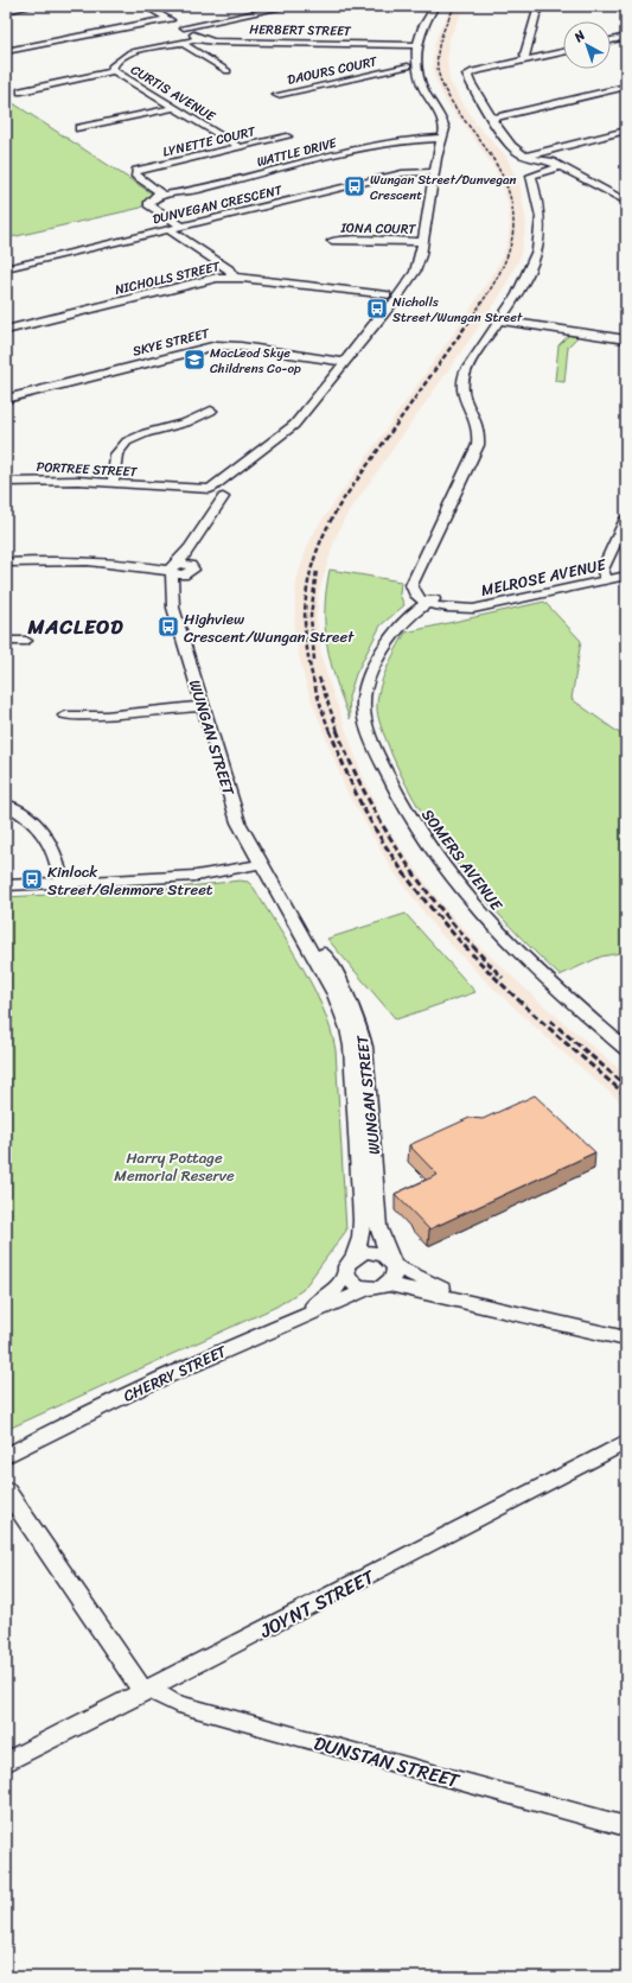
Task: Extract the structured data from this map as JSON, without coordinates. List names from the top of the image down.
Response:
{
  "streets": {
    "street": [
      "HERBERT STREET",
      "DAOURS COURT",
      "CURTIS AVENUE",
      "LYNETTE COURT",
      "WATTLE DRIVE",
      "DUNVEGAN CRESCENT",
      "IONA COURT",
      "NICHOLLS STREET",
      "SKYE STREET",
      "PORTREE STREET",
      "MELROSE AVENUE",
      "WUNGAN STREET",
      "SOMERS AVENUE",
      "CHERRY STREET",
      "JOYNT STREET",
      "DUNSTAN STREET"
    ]
  },
  "crossings": [
    ["HERBERT STREET", "CURTIS AVENUE"],
    ["CURTIS AVENUE", "LYNETTE COURT"],
    ["LYNETTE COURT", "WATTLE DRIVE"],
    ["MELROSE AVENUE", "SOMERS AVENUE"],
    ["WUNGAN STREET", "CHERRY STREET"],
    ["JOYNT STREET", "DUNSTAN STREET"]
  ],
  "districts": ["MACLEOD"],
  "parks": ["Harry Pottage Memorial Reserve"],
  "places": {
    "bus stop": [
      "Wungan Street/Dunvegan Crescent",
      "Nicholls Street/Wungan Street",
      "Highview Crescent/Wungan Street",
      "Kinlock Street/Glenmore Street"
    ],
    "school or university": ["MacLeod Skye Childrens Co-op"]
  },
  "north": "top left"
}
